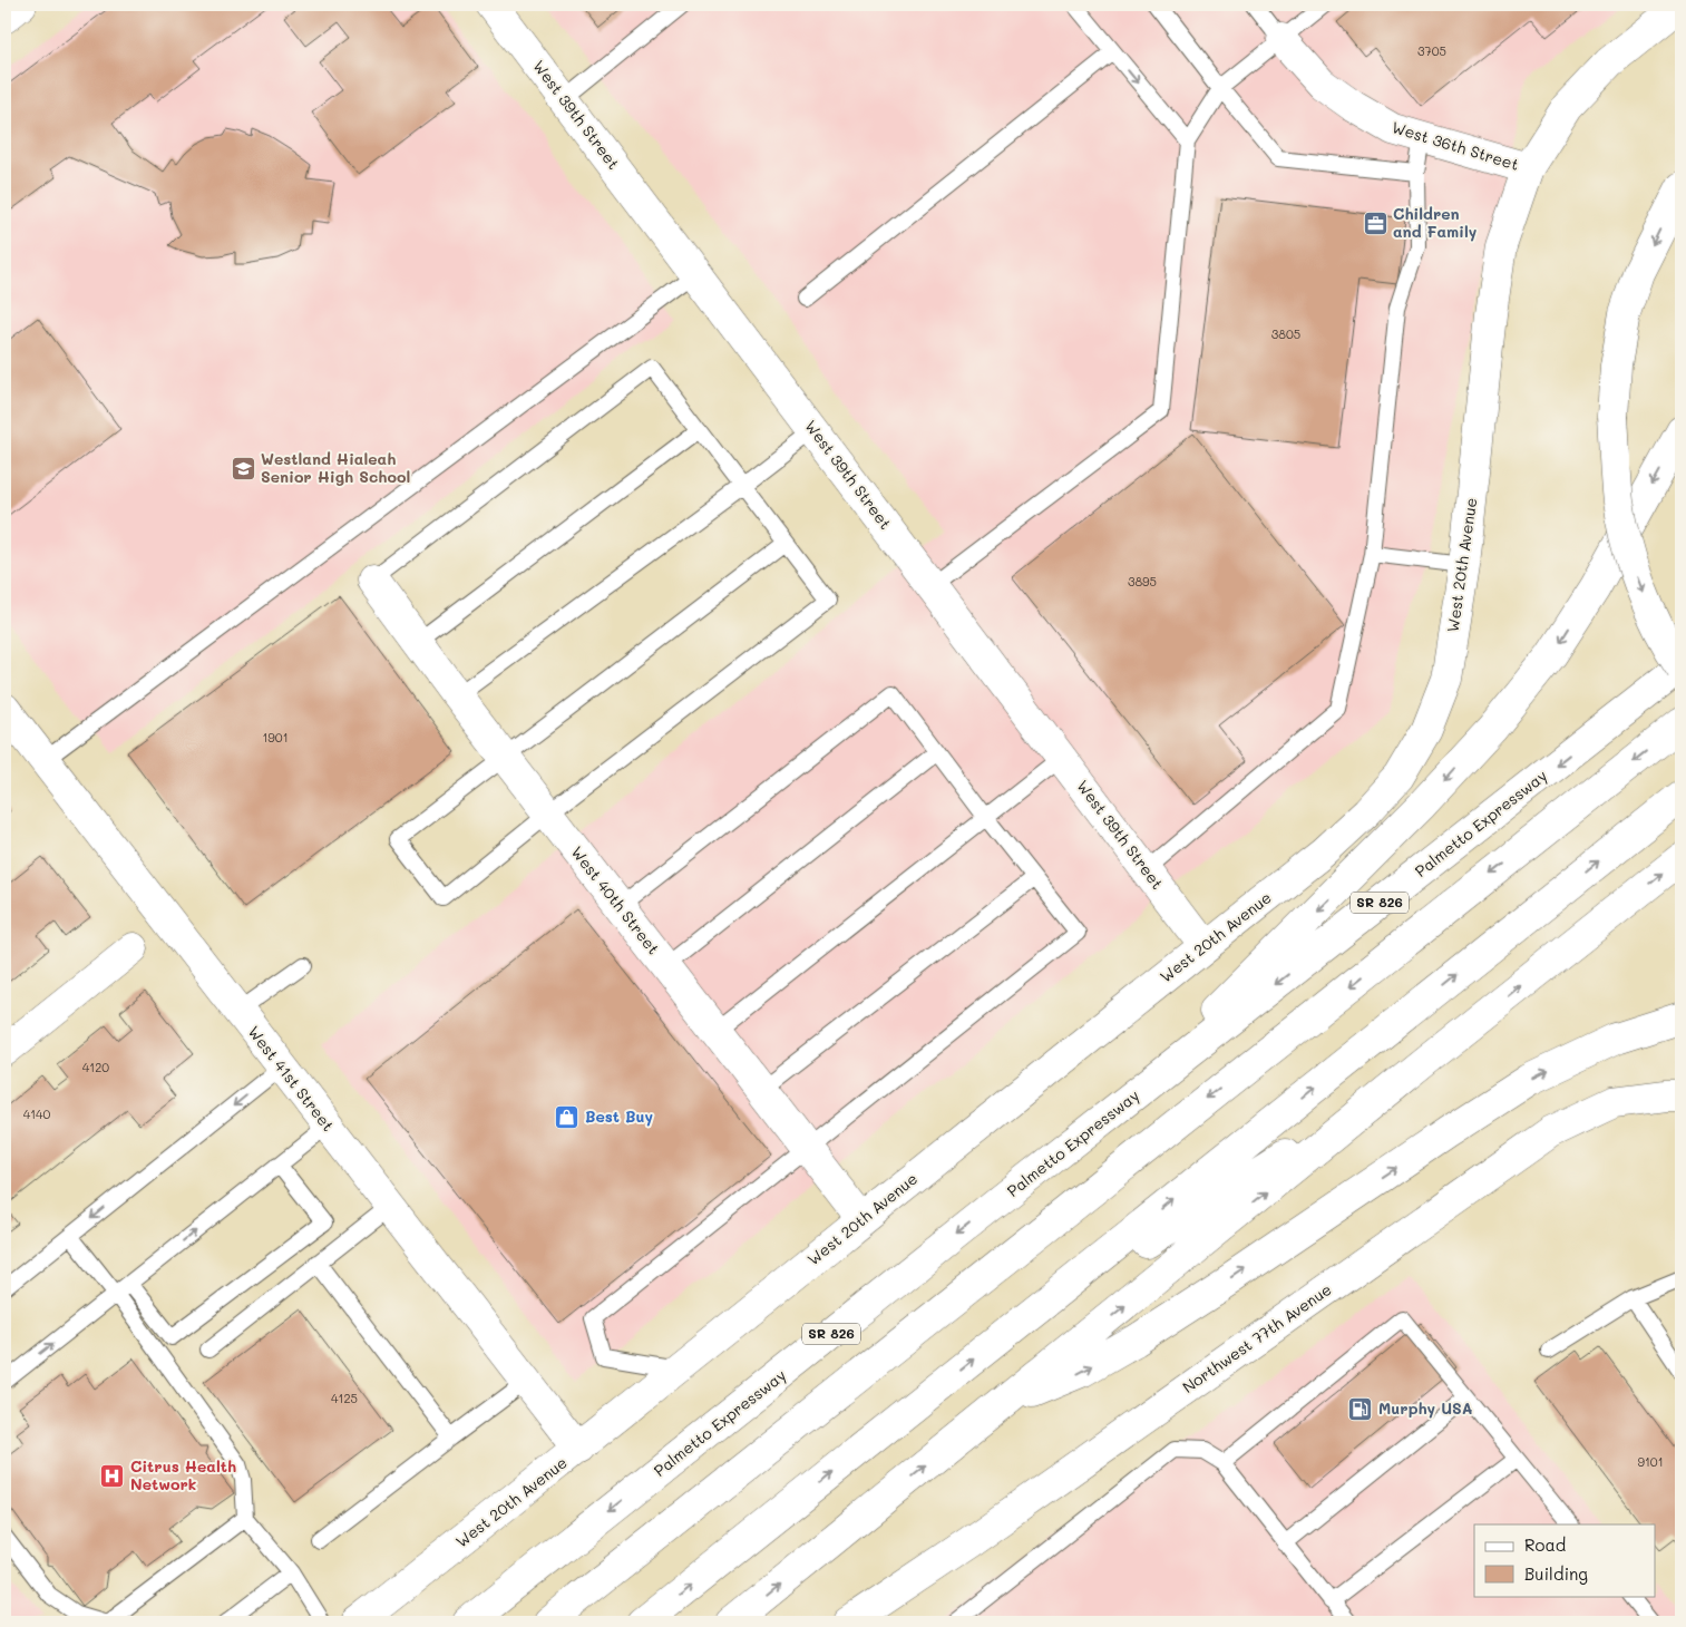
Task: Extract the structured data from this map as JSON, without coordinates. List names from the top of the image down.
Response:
{
  "streets": {
    "main road": [
      "West 39th Street",
      "West 36th Street",
      "West 20th Avenue",
      "Palmetto Expressway",
      "West 40th Street",
      "SR 826",
      "West 41st Street",
      "Northwest 77th Avenue"
    ]
  },
  "crossings": [
    ["West 39th Street", "West 20th Avenue"],
    ["West 36th Street", "West 20th Avenue"],
    ["West 20th Avenue", "West 40th Street"],
    ["West 20th Avenue", "West 41st Street"]
  ],
  "places": {
    "office": ["Children and Family"],
    "school or university": ["Westland Hialeah Senior High School"],
    "shop": ["Best Buy"],
    "fuel station": ["Murphy USA"],
    "hospital": ["Citrus Health Network"]
  },
  "house_numbers": [
    "3705",
    "3805",
    "3895",
    "1901",
    "4120",
    "4140",
    "4125",
    "9101"
  ],
  "legend": ["Road", "Building"]
}
